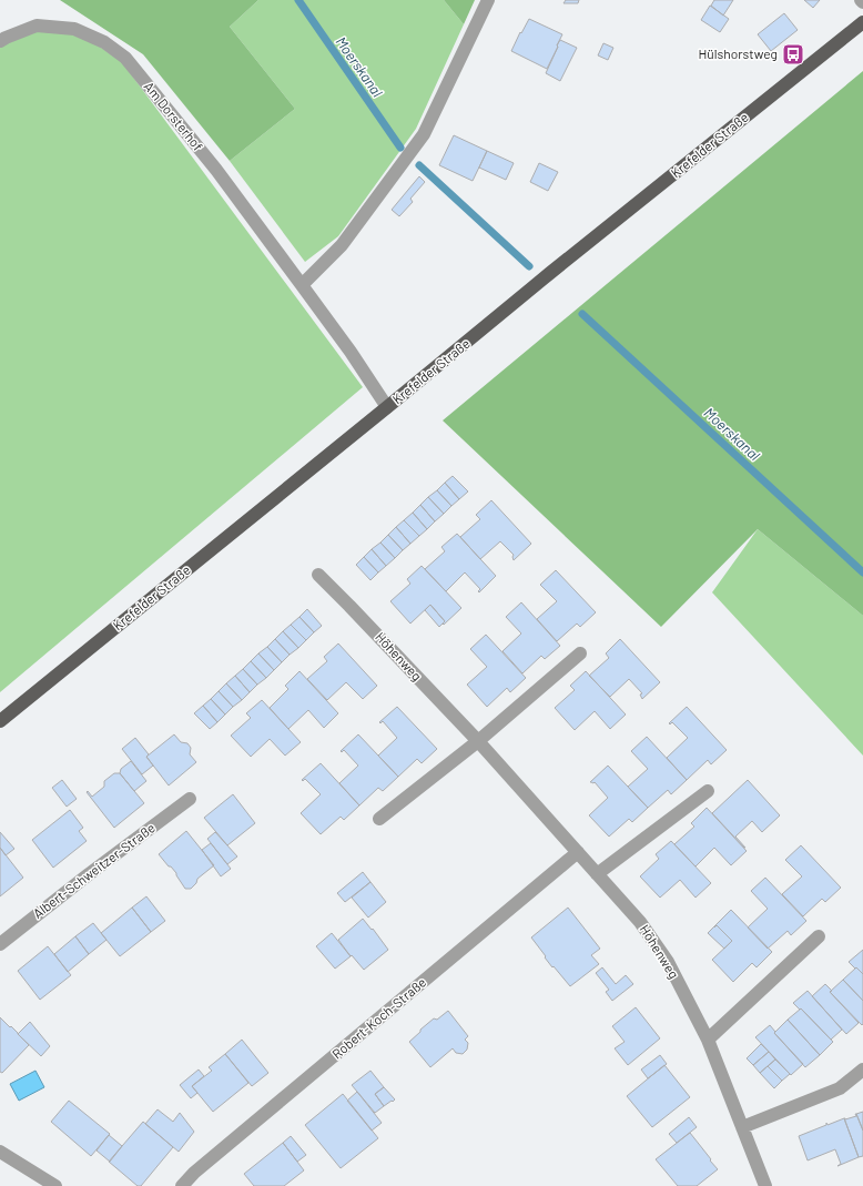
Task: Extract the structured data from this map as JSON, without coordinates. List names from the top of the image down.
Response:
{
  "streets": {
    "main road": ["Krefelder Straße"],
    "street": [
      "Am Dorsterhof",
      "Höhenweg",
      "Albert-Schweitzer-Straße",
      "Robert-Koch-Straße"
    ]
  },
  "crossings": [
    ["Am Dorsterhof", "Krefelder Straße"],
    ["Höhenweg", "Robert-Koch-Straße"]
  ],
  "water": ["Moerskanal"],
  "places": {
    "bus stop": ["Hülshorstweg"]
  }
}
